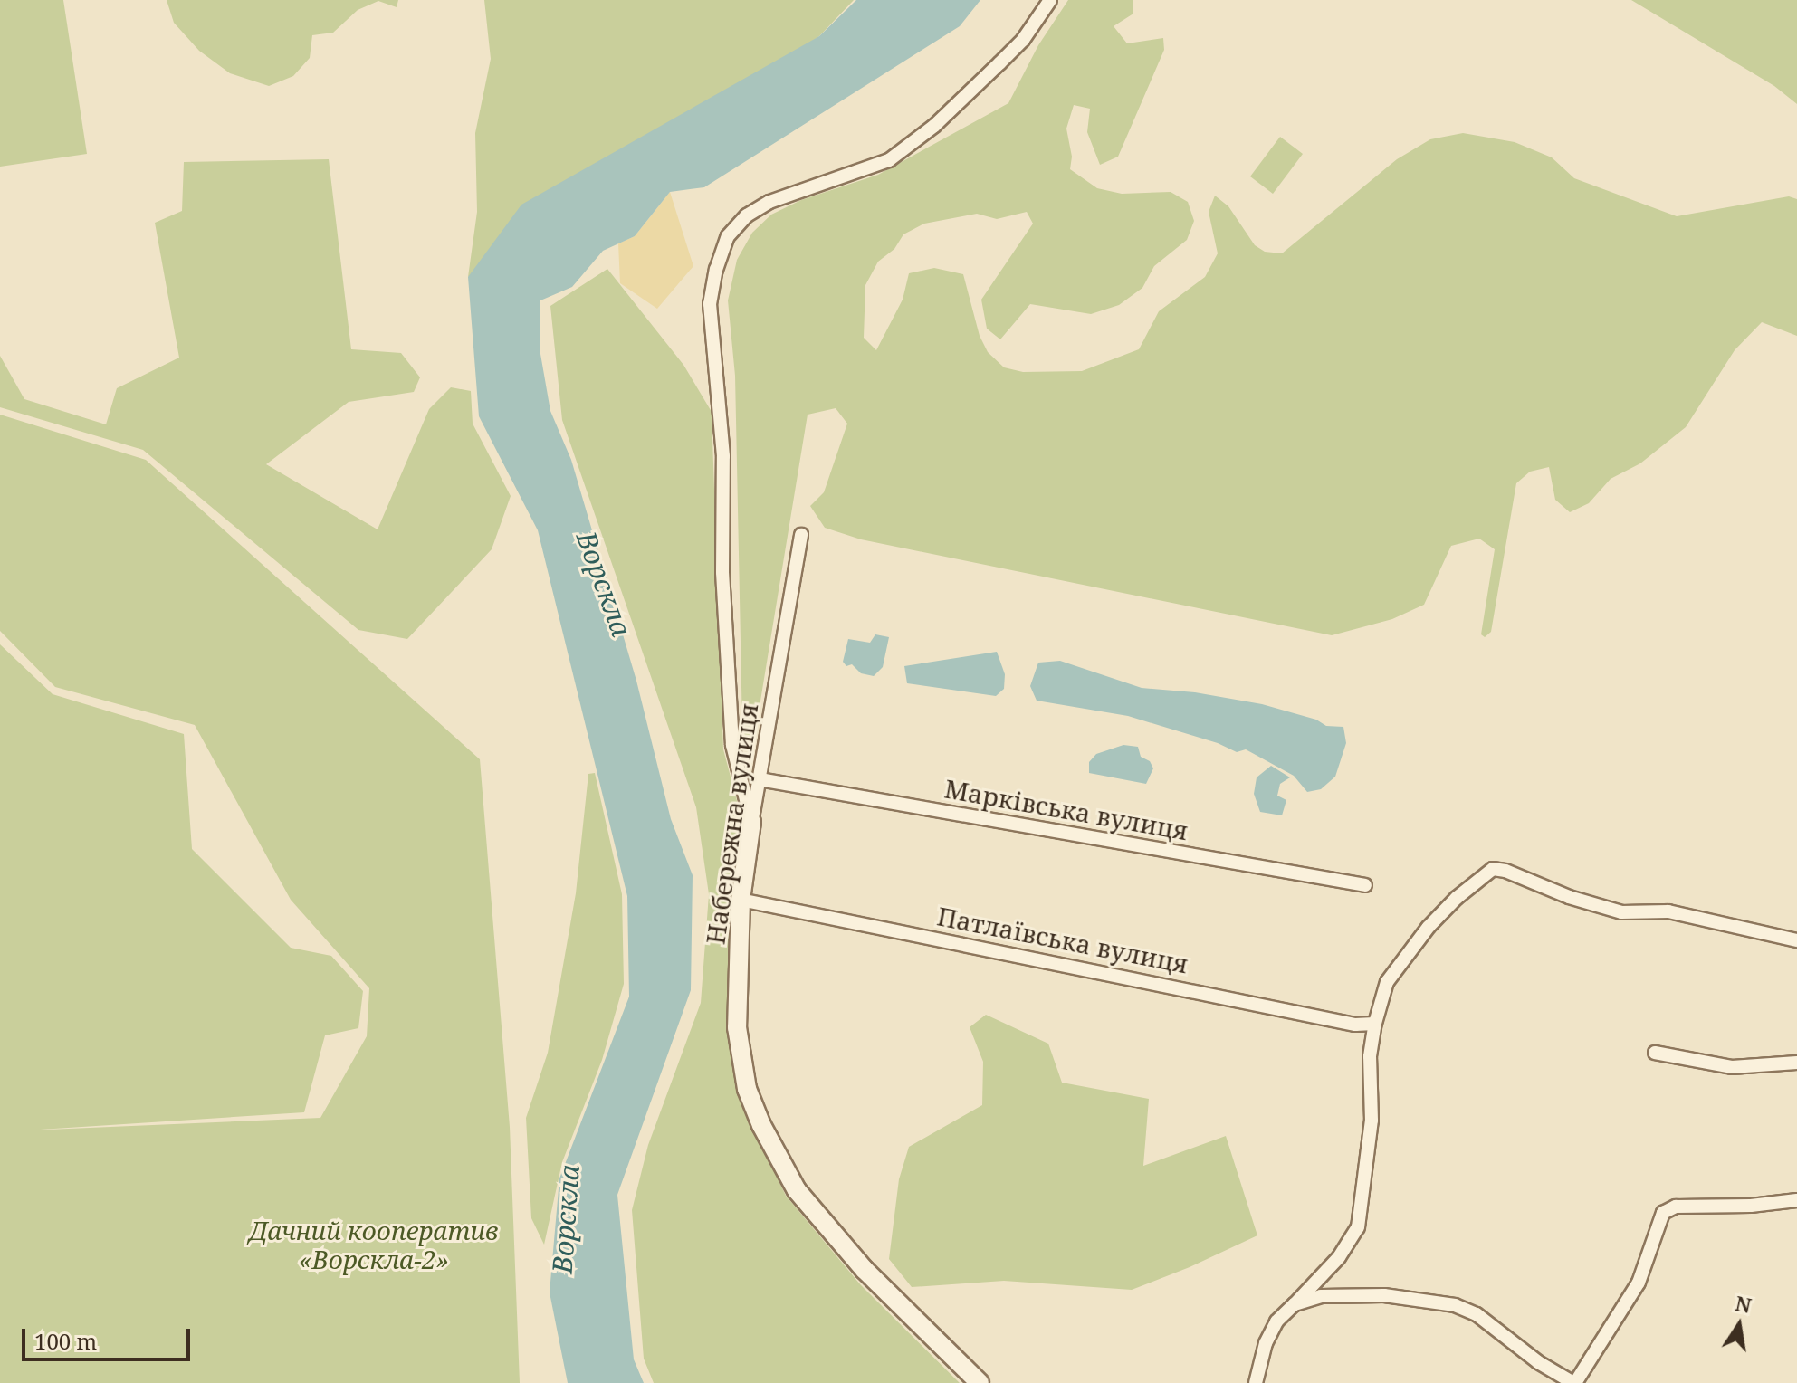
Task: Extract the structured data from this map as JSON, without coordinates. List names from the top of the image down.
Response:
{
  "streets": {
    "street": ["Марківська вулиця", "Набережна вулиця", "Патлаївська вулиця"]
  },
  "crossings": [
    ["Марківська вулиця", "Набережна вулиця"],
    ["Набережна вулиця", "Патлаївська вулиця"]
  ],
  "water": ["Ворскла"],
  "parks": ["Дачний кооператив «Ворскла-2»"],
  "scale_bar": "100 m",
  "north": "top"
}
